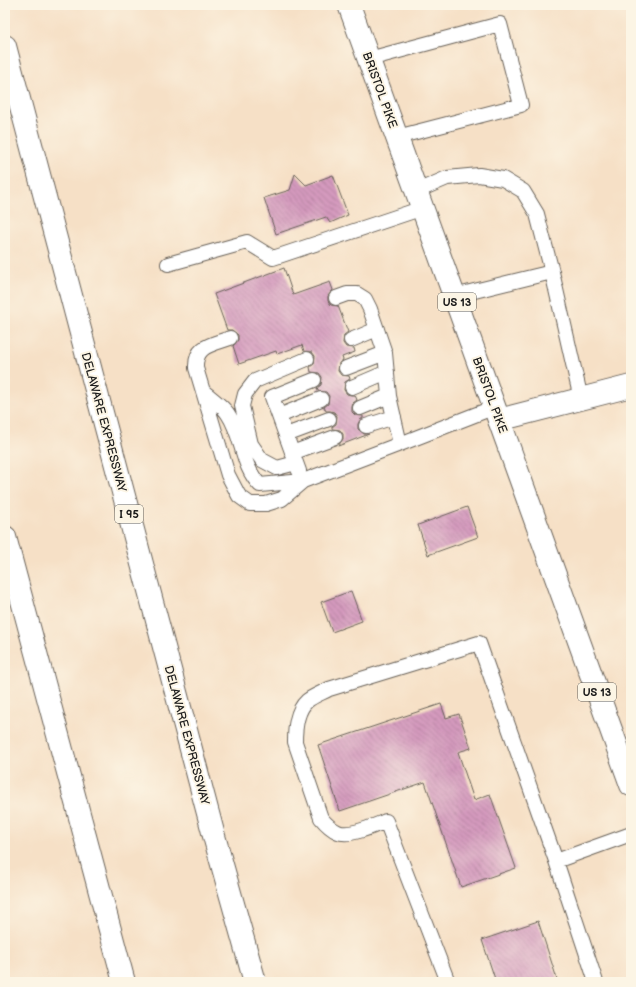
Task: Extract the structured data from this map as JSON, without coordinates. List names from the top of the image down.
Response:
{
  "streets": {
    "main road": [
      "BRISTOL PIKE",
      "US 13",
      "DELAWARE EXPRESSWAY",
      "I 95"
    ]
  }
}
